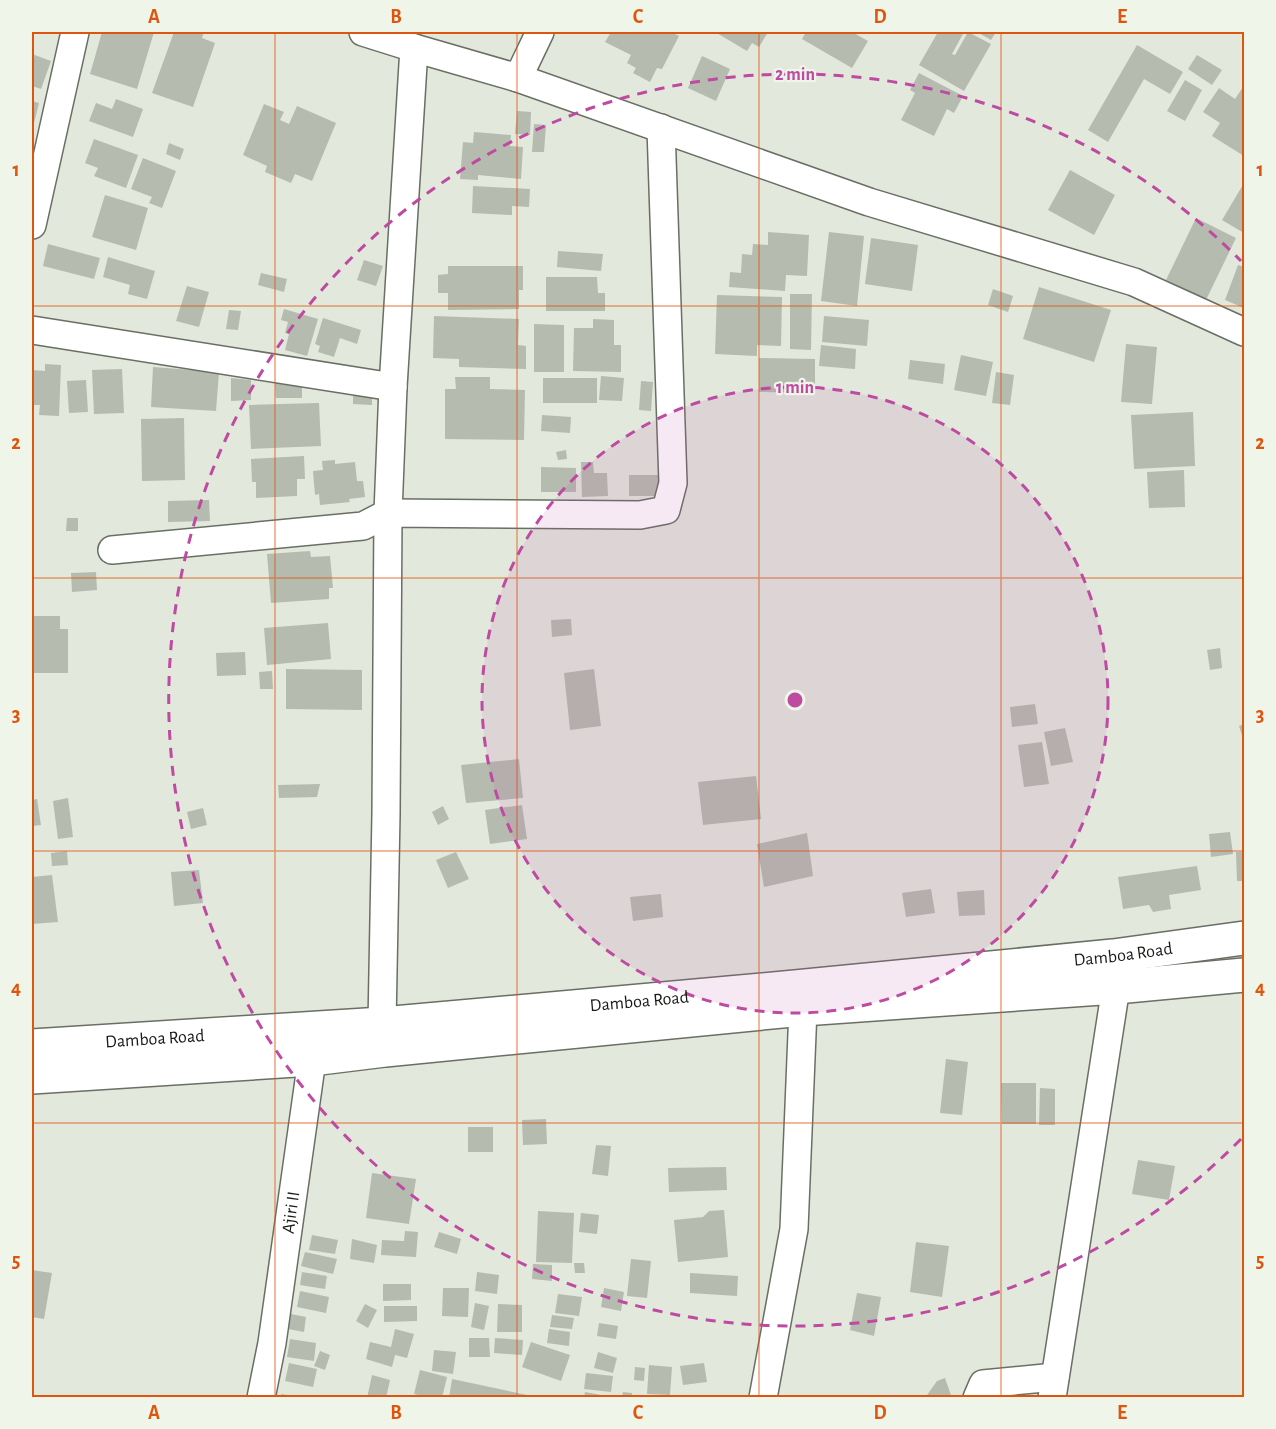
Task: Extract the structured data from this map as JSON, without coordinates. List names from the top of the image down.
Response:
{
  "streets": {
    "main road": ["Damboa Road"],
    "street": ["Ajiri II"]
  },
  "crossings": [
    ["Damboa Road", "Ajiri II"]
  ],
  "grid": {
    "columns": [
      "A",
      "B",
      "C",
      "D",
      "E"
    ],
    "rows": [
      "1",
      "2",
      "3",
      "4",
      "5"
    ]
  },
  "rings": ["2 min", "1 min"]
}
